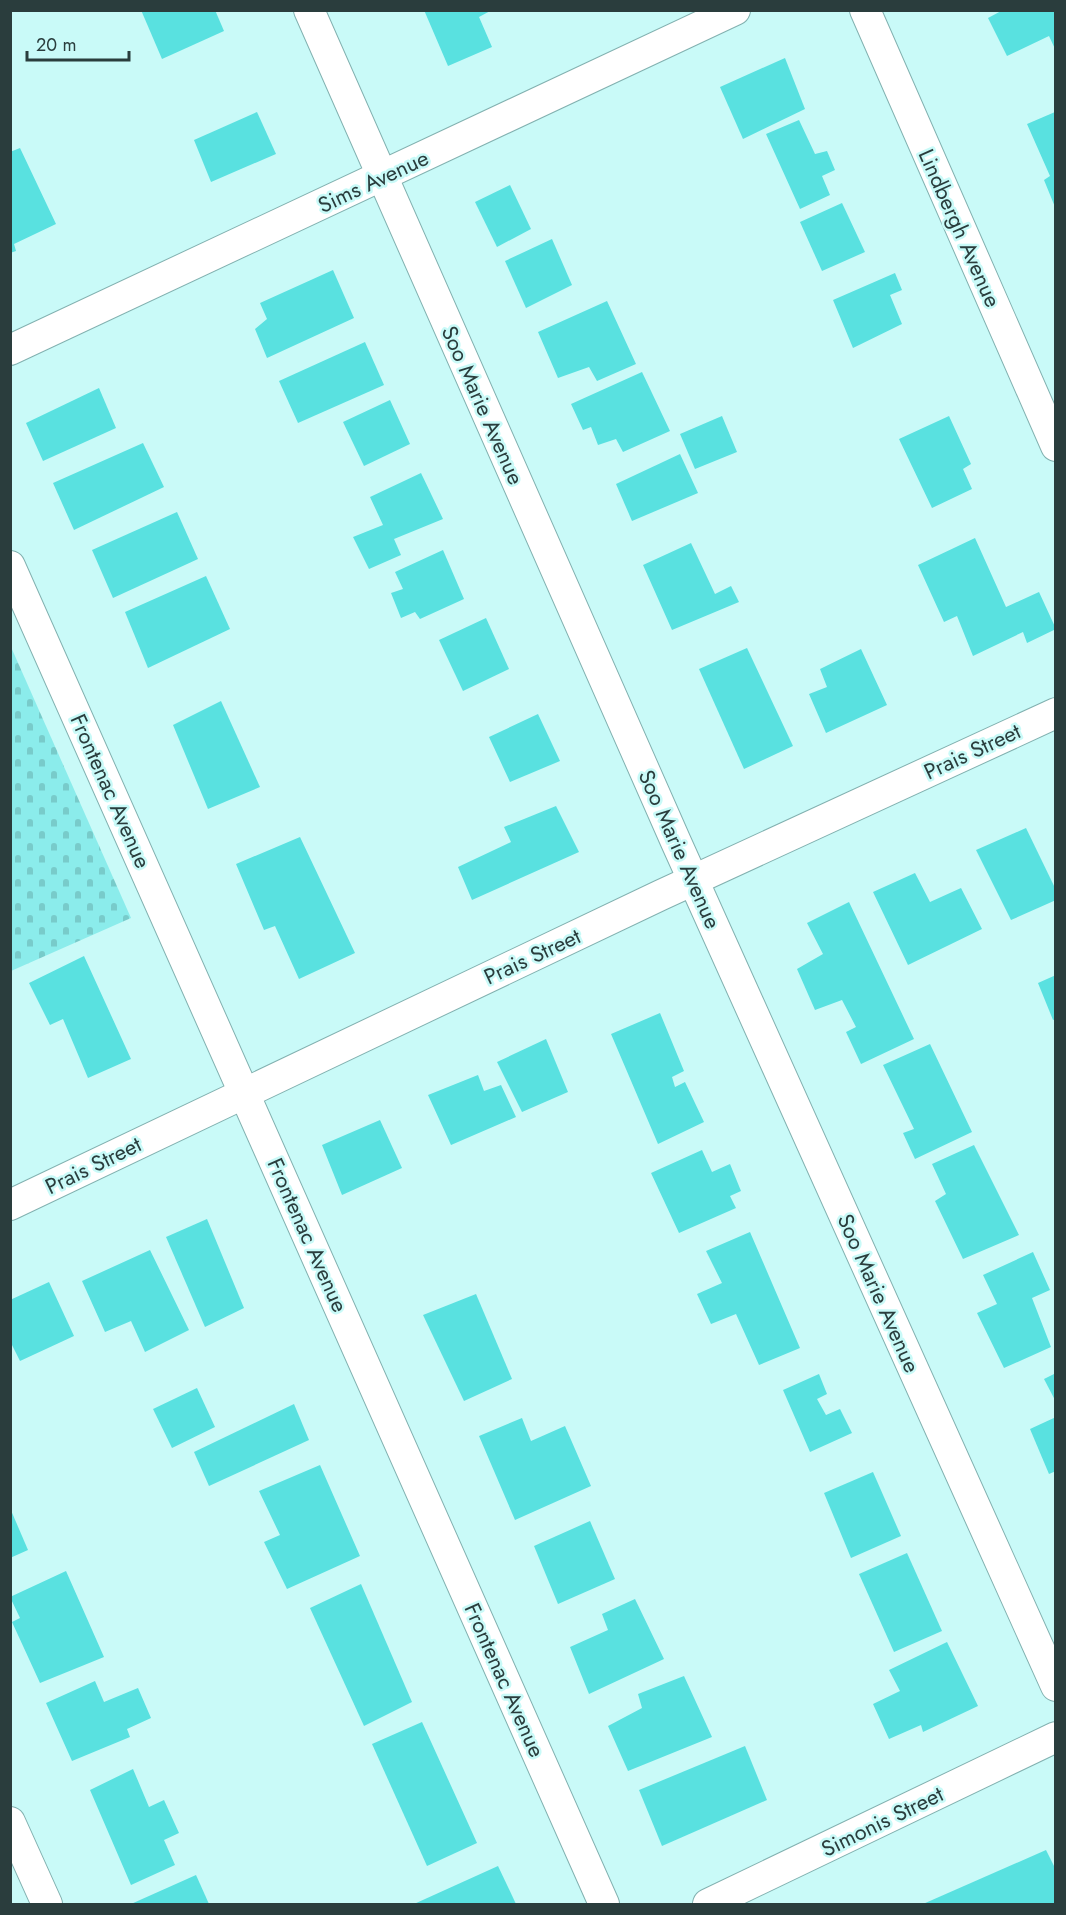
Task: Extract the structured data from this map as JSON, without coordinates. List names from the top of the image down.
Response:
{
  "streets": {
    "street": [
      "Sims Avenue",
      "Lindbergh Avenue",
      "Soo Marie Avenue",
      "Prais Street",
      "Frontenac Avenue",
      "Simonis Street"
    ]
  },
  "crossings": [
    ["Sims Avenue", "Soo Marie Avenue"],
    ["Soo Marie Avenue", "Prais Street"],
    ["Prais Street", "Frontenac Avenue"]
  ],
  "scale_bar": "20 m"
}
